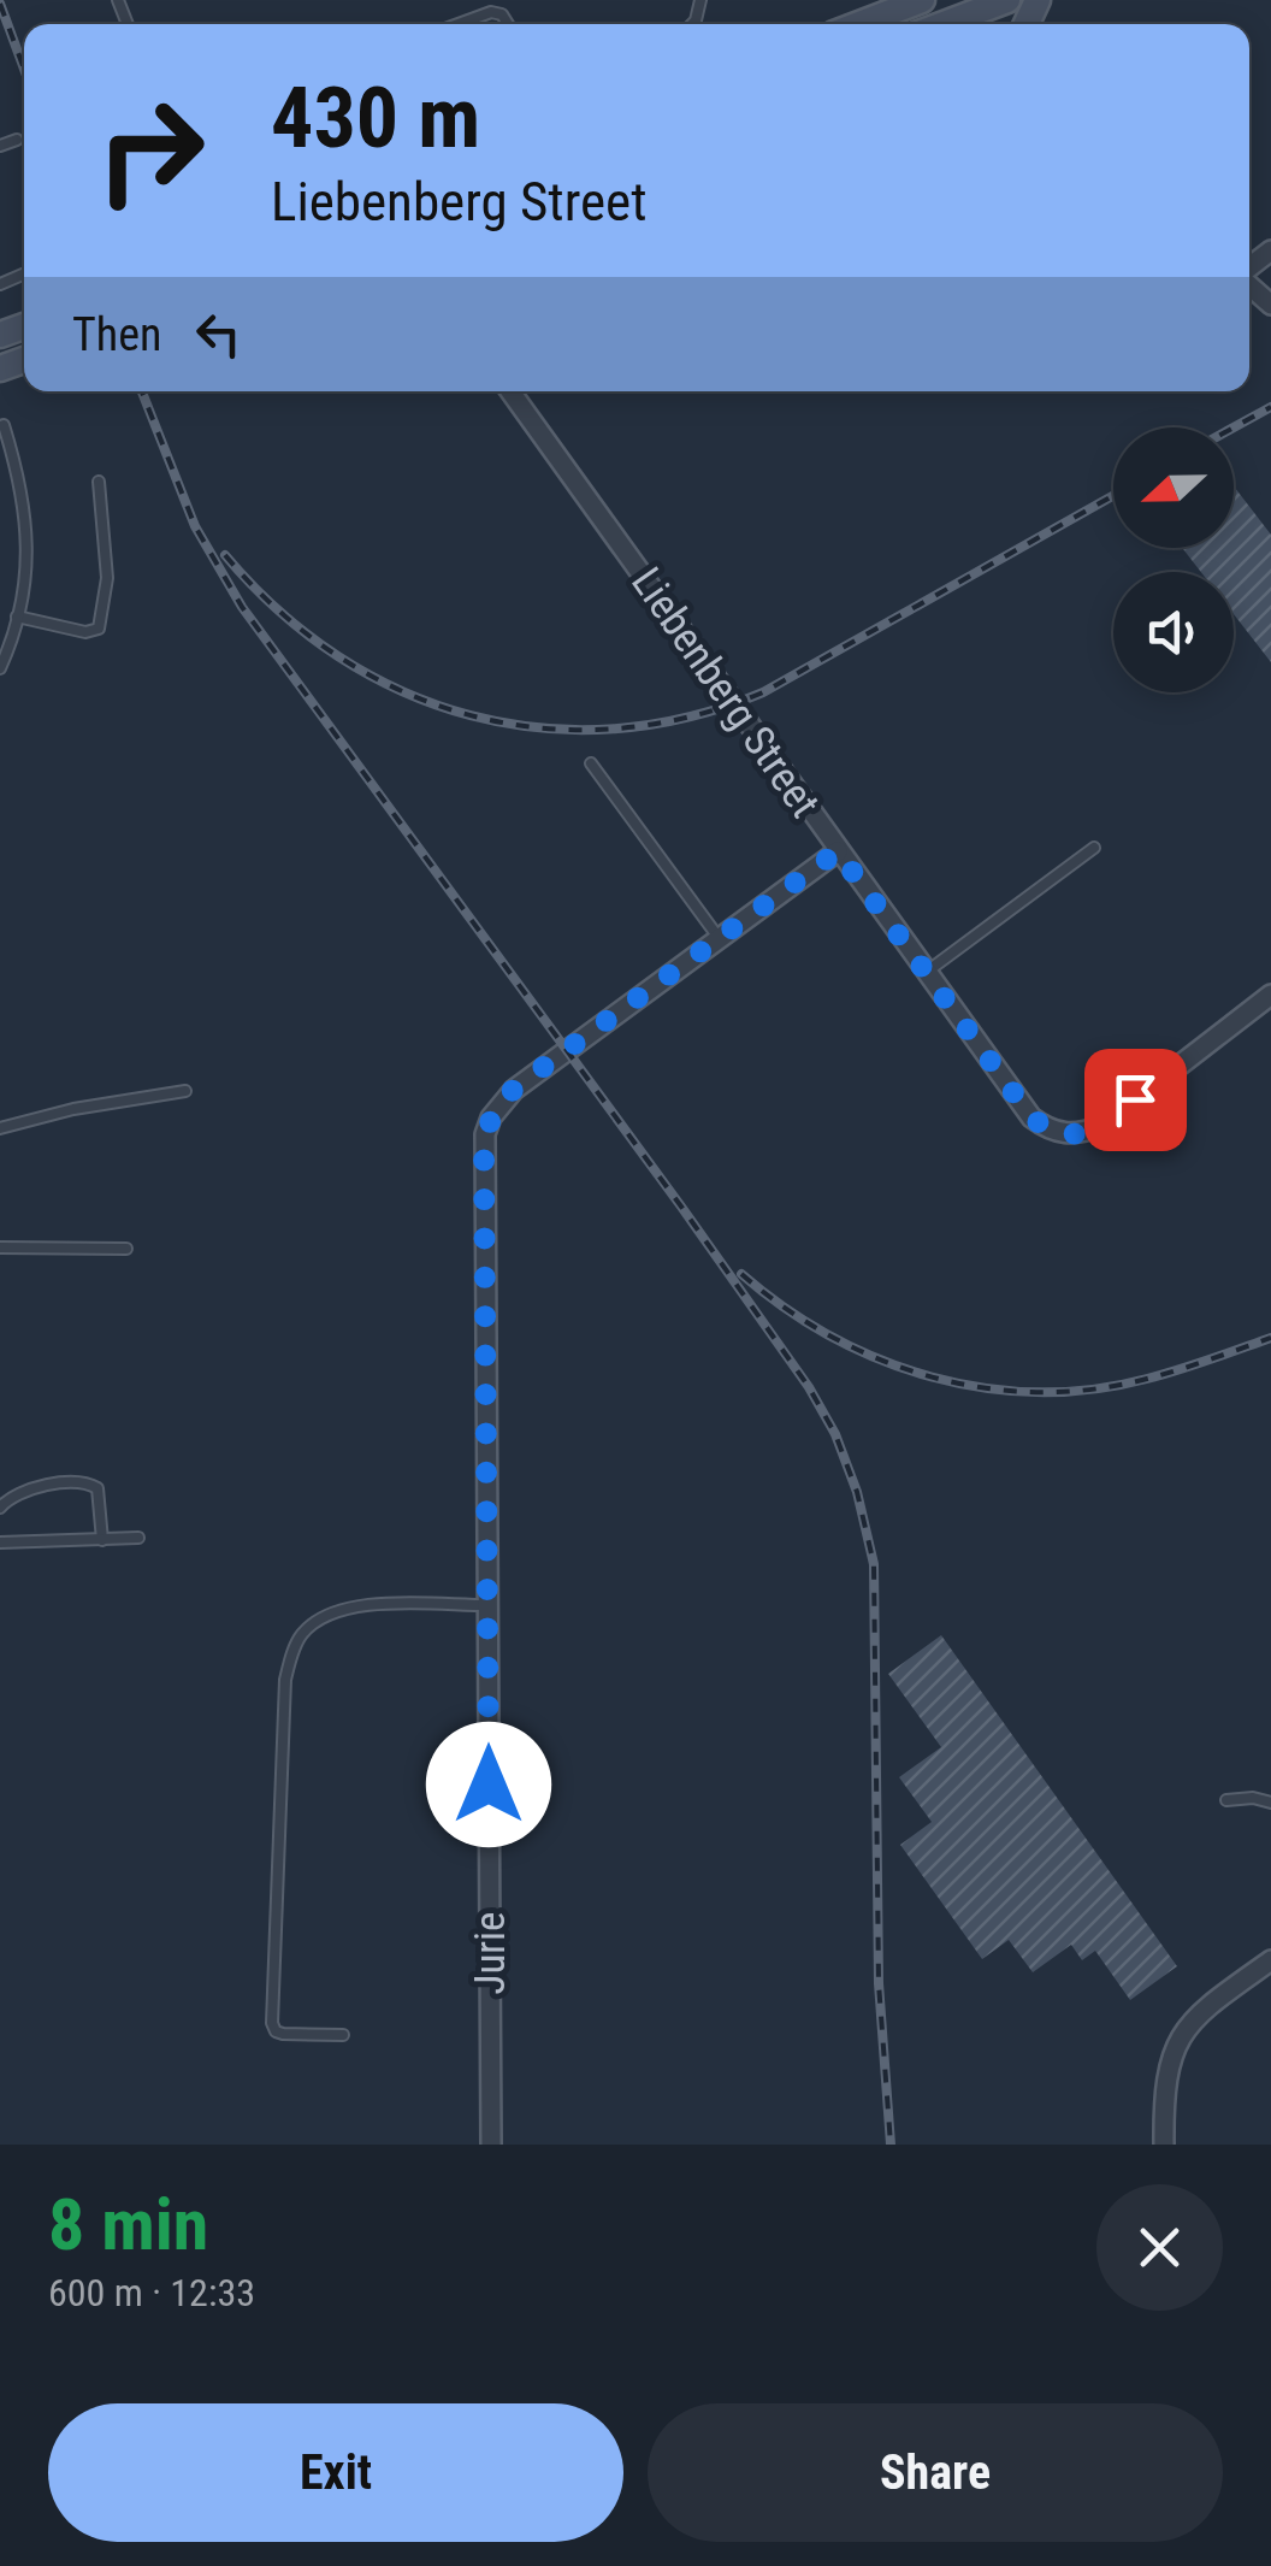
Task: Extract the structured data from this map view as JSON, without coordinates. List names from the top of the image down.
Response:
{
  "streets": {
    "street": ["Liebenberg Street", "Jurie"]
  },
  "crossings": [
    ["Liebenberg Street", "Jurie"]
  ],
  "north": "left",
  "page": {
    "turn": ["430 m", "Liebenberg Street"],
    "then": "Then",
    "heading": ["8 min", "600 m · 12:33"],
    "buttons": ["Exit", "Share"]
  }
}
